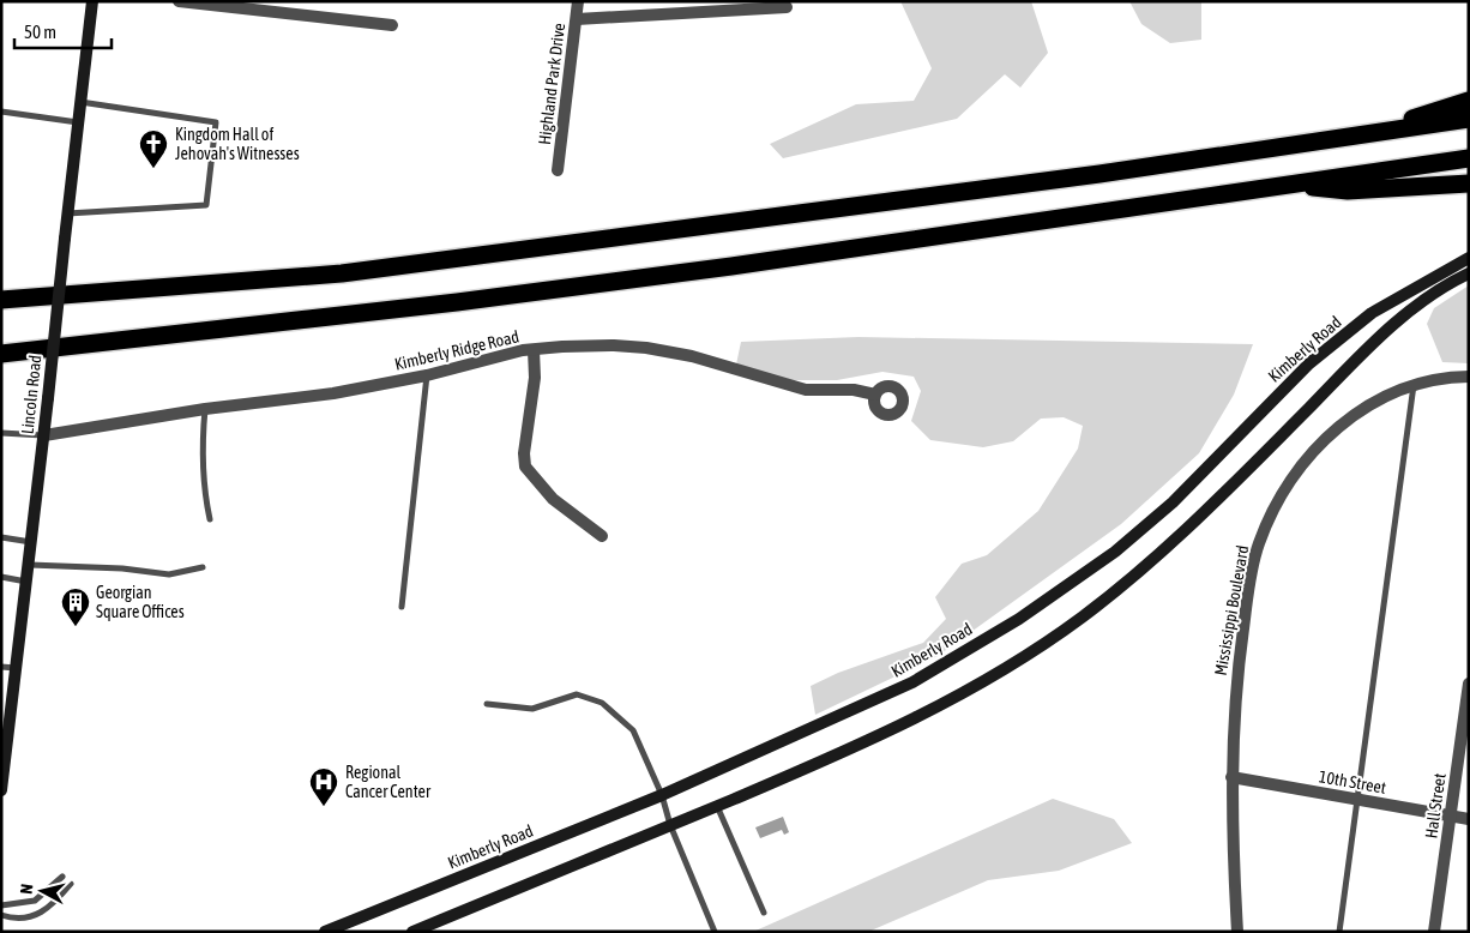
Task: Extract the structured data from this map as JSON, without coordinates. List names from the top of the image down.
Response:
{
  "streets": {
    "main road": ["Kimberly Road", "Lincoln Road"],
    "street": [
      "Highland Park Drive",
      "Kimberly Ridge Road",
      "Mississippi Boulevard",
      "10th Street",
      "Hall Street"
    ]
  },
  "crossings": [
    ["Kimberly Ridge Road", "Lincoln Road"],
    ["Mississippi Boulevard", "10th Street"],
    ["10th Street", "Hall Street"]
  ],
  "places": {
    "church": ["Kingdom Hall of Jehovah's Witnesses"],
    "building": ["Georgian Square Offices"],
    "hospital": ["Regional Cancer Center"]
  },
  "scale_bar": "50 m",
  "north": "left"
}
